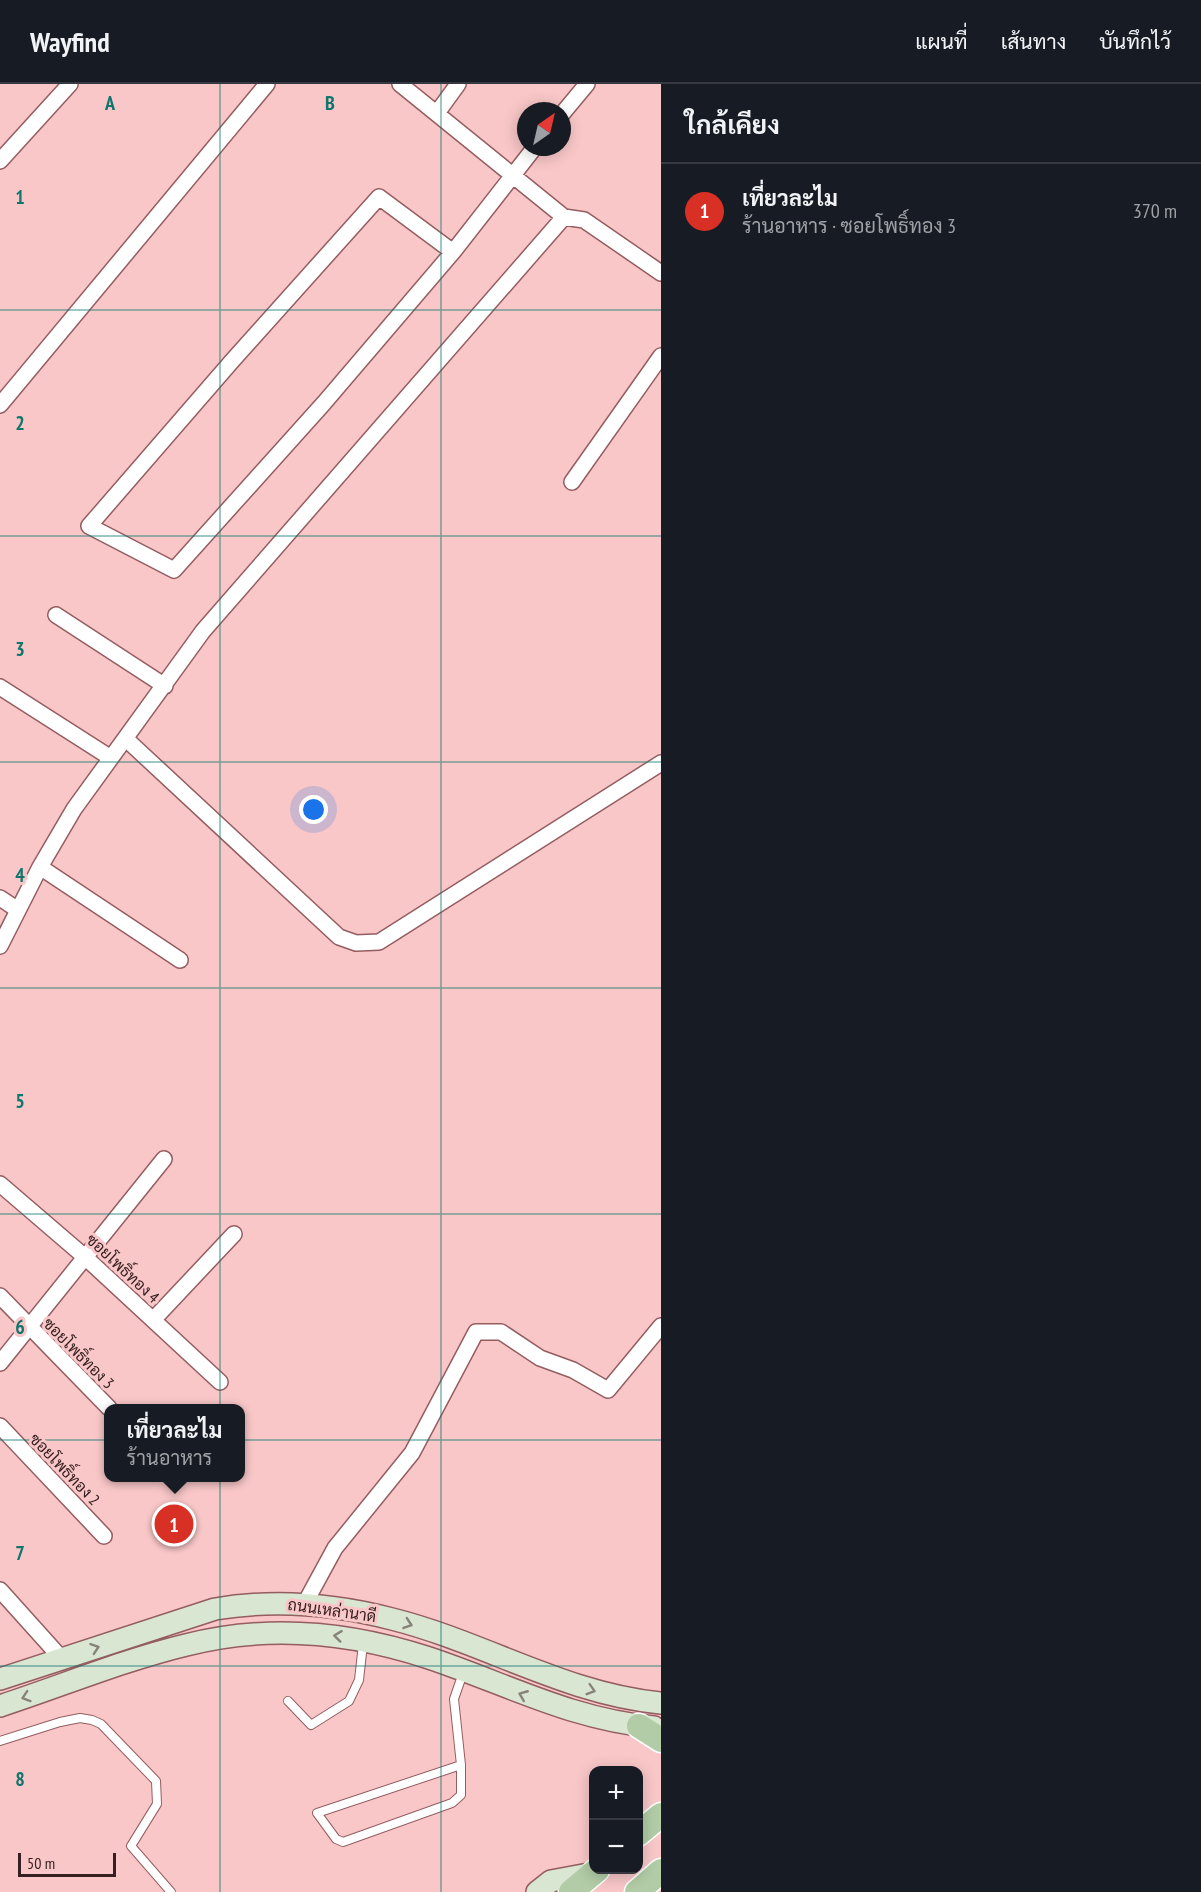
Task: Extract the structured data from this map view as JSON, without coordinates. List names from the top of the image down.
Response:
{
  "streets": {
    "main road": ["ถนนเหล่านาดี"],
    "street": ["ซอยโพธิ์ทอง 4", "ซอยโพธิ์ทอง 3", "ซอยโพธิ์ทอง 2"]
  },
  "scale_bar": "50 m",
  "north": "top right",
  "page": {
    "header": "Wayfind",
    "nav": ["แผนที่", "เส้นทาง", "บันทึกไว้"],
    "heading": "ใกล้เคียง",
    "list": [
      {
        "mark": "1",
        "name": "เที่ยวละไม",
        "note": "ร้านอาหาร · ซอยโพธิ์ทอง 3",
        "value": "370 m"
      }
    ],
    "popup": ["เที่ยวละไม", "ร้านอาหาร"],
    "pins": "1",
    "map_buttons": ["+", "−"],
    "scale": "50 m"
  },
  "grid": {
    "columns": ["A", "B"],
    "rows": [
      "1",
      "2",
      "3",
      "4",
      "5",
      "6",
      "7",
      "8"
    ]
  }
}
